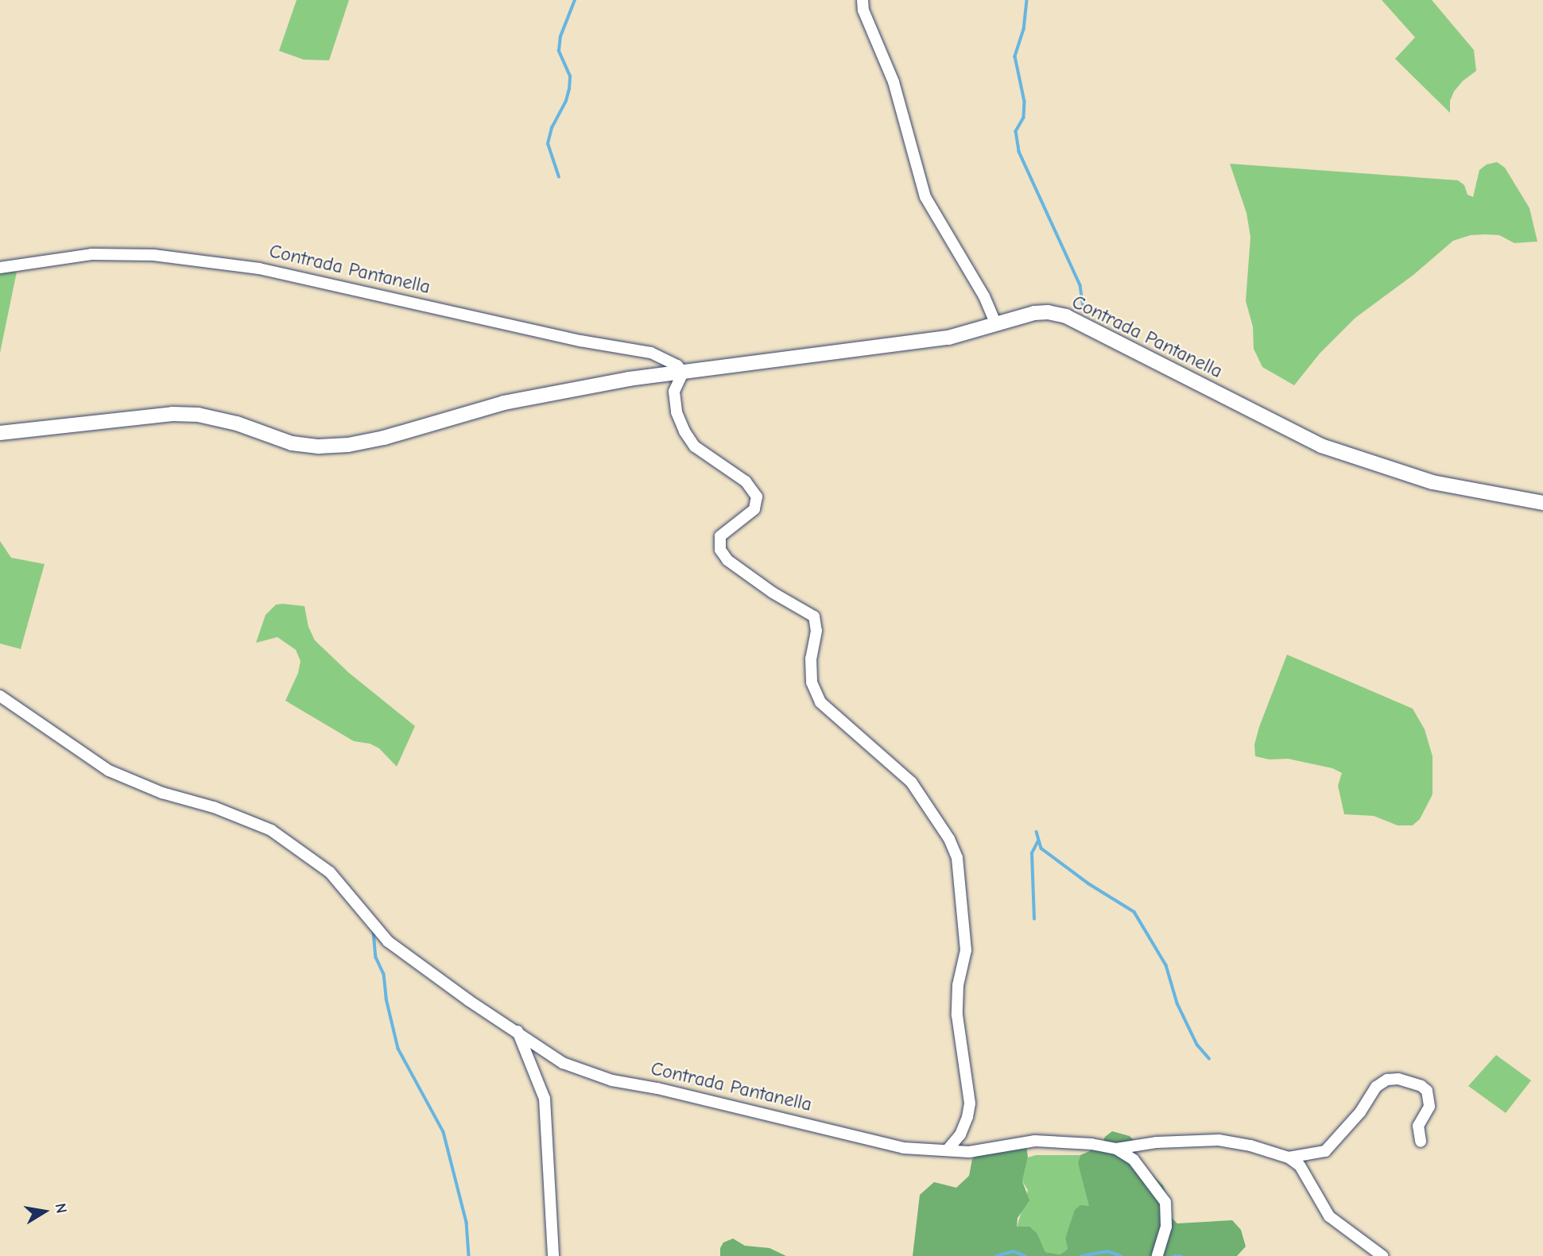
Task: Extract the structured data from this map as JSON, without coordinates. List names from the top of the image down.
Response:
{
  "streets": {
    "street": ["Contrada Pantanella"]
  },
  "north": "right"
}
